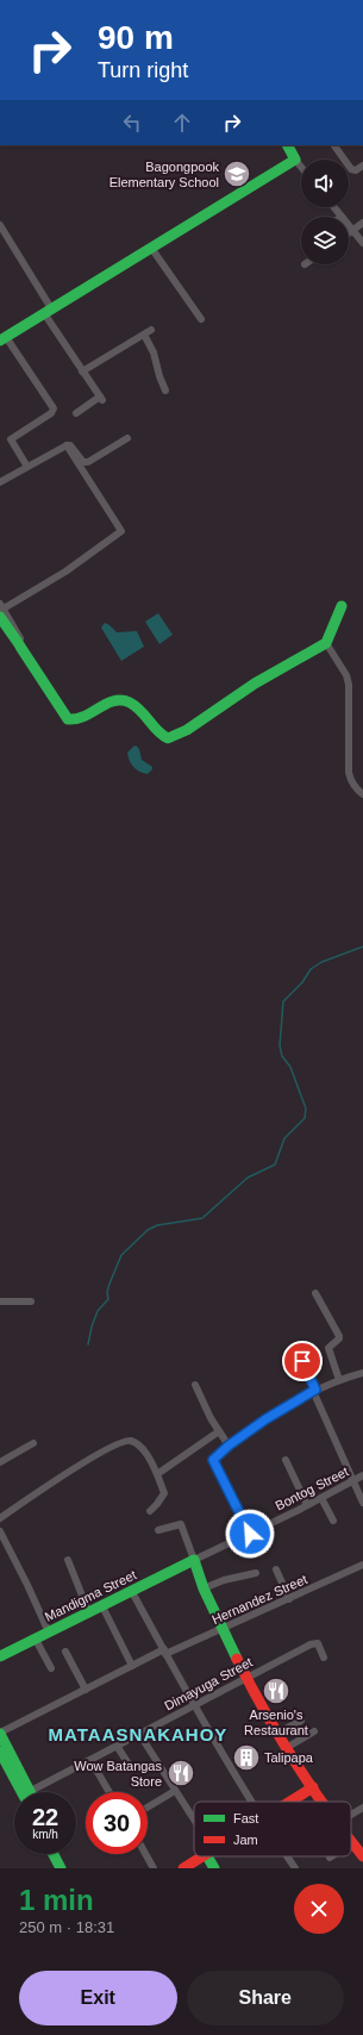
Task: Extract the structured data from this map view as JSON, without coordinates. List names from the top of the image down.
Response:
{
  "streets": {
    "main road": ["Mandigma Street"],
    "street": ["Bontog Street", "Hernandez Street", "Dimayuga Street"]
  },
  "crossings": [
    ["Bontog Street", "Mandigma Street"]
  ],
  "districts": ["MATAASNAKAHOY"],
  "places": {
    "school or university": ["Bagongpook Elementary School"],
    "restaurant": ["Arsenio's Restaurant", "Wow Batangas Store"],
    "building": ["Talipapa"]
  },
  "legend": ["Fast", "Jam"],
  "page": {
    "turn": ["90 m", "Turn right"],
    "speed": "22 km/h",
    "limit": "30",
    "heading": ["1 min", "250 m · 18:31"],
    "buttons": ["Exit", "Share"]
  }
}
